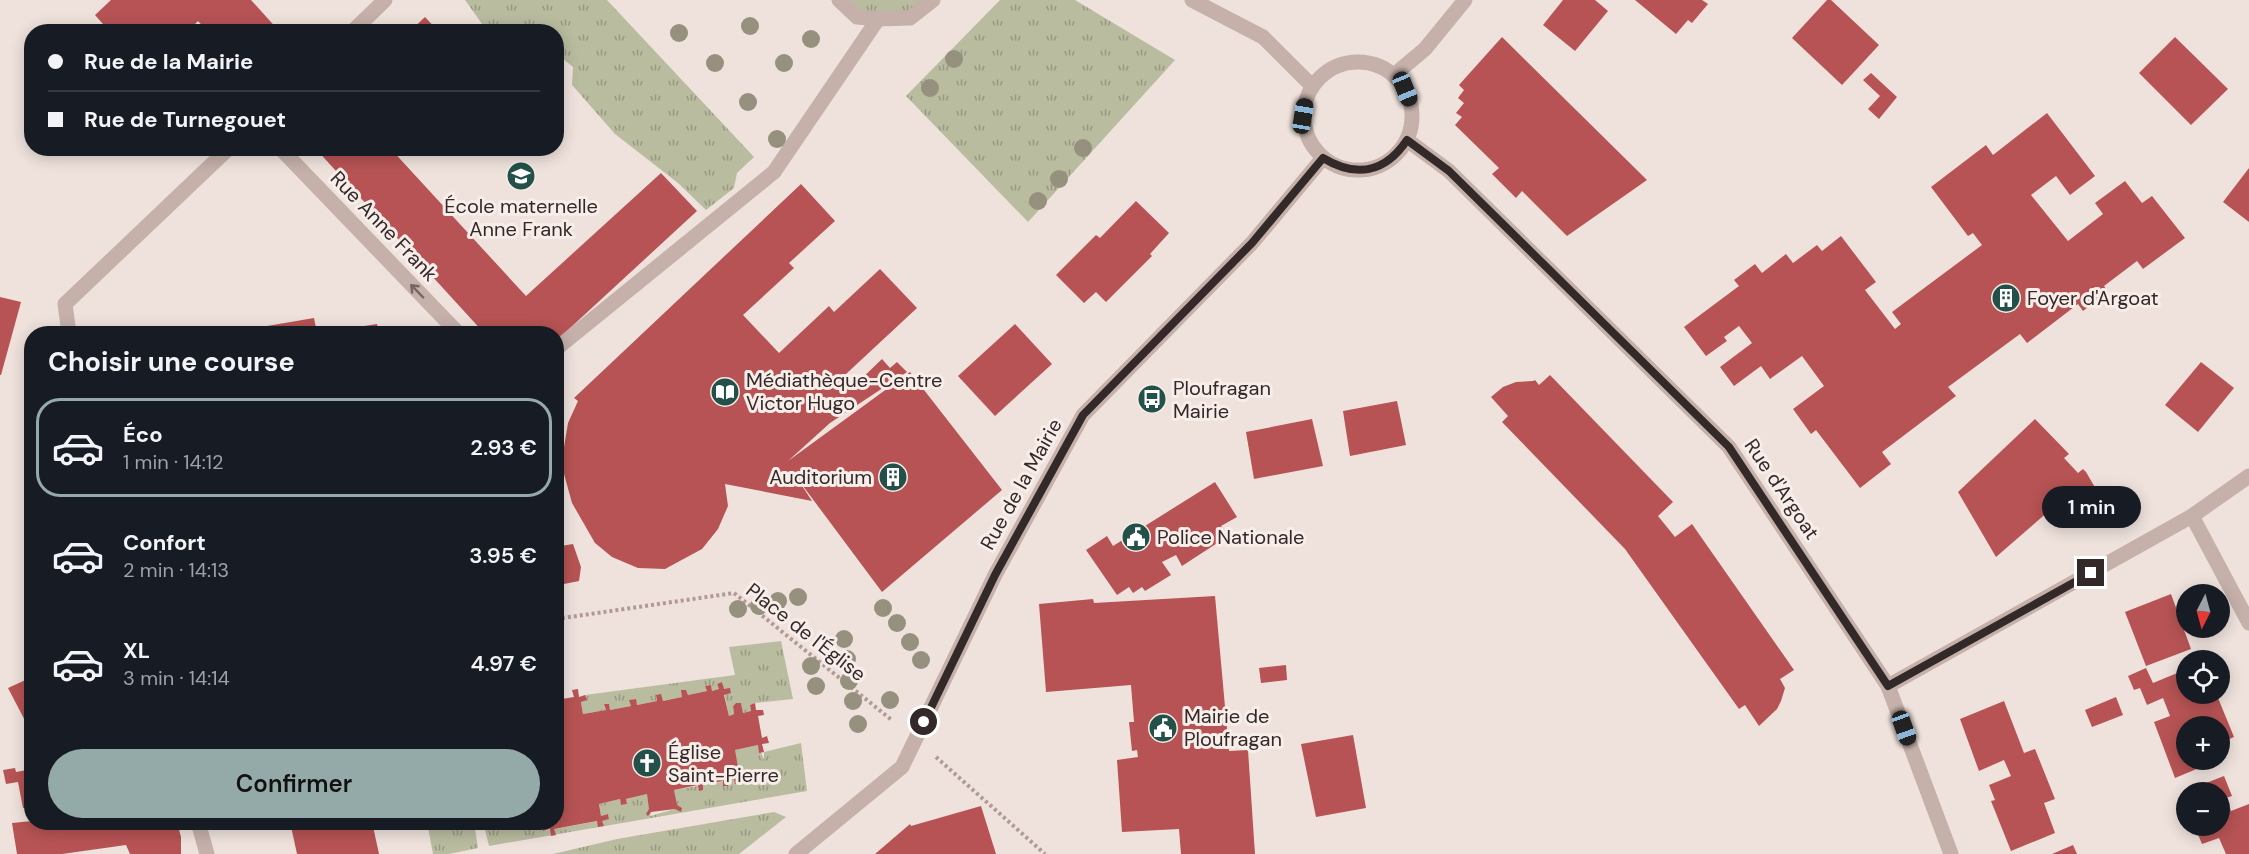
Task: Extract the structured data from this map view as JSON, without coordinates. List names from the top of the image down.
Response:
{
  "streets": {
    "street": ["Rue Anne Frank", "Rue de la Mairie", "Rue d'Argoat"],
    "path": ["Place de l'Église"]
  },
  "crossings": [
    ["Rue de la Mairie", "Rue d'Argoat"],
    ["Rue de la Mairie", "Place de l'Église"]
  ],
  "one_way": ["Rue Anne Frank"],
  "places": {
    "school or university": ["École maternelle Anne Frank"],
    "building": ["Foyer d'Argoat", "Auditorium"],
    "library": ["Médiathèque-Centre Victor Hugo"],
    "bus stop": ["Ploufragan Mairie"],
    "public building": ["Police Nationale", "Mairie de Ploufragan"],
    "church": ["Église Saint-Pierre"]
  },
  "north": "bottom",
  "page": {
    "banner": ["Rue de la Mairie", "Rue de Turnegouet"],
    "heading": "Choisir une course",
    "list": [
      {
        "name": "Éco",
        "note": "1 min · 14:12",
        "value": "2.93 €"
      },
      {
        "name": "Confort",
        "note": "2 min · 14:13",
        "value": "3.95 €"
      },
      {
        "name": "XL",
        "note": "3 min · 14:14",
        "value": "4.97 €"
      }
    ],
    "bubble": "1 min",
    "map_buttons": ["+", "−"],
    "buttons": "Confirmer"
  }
}
